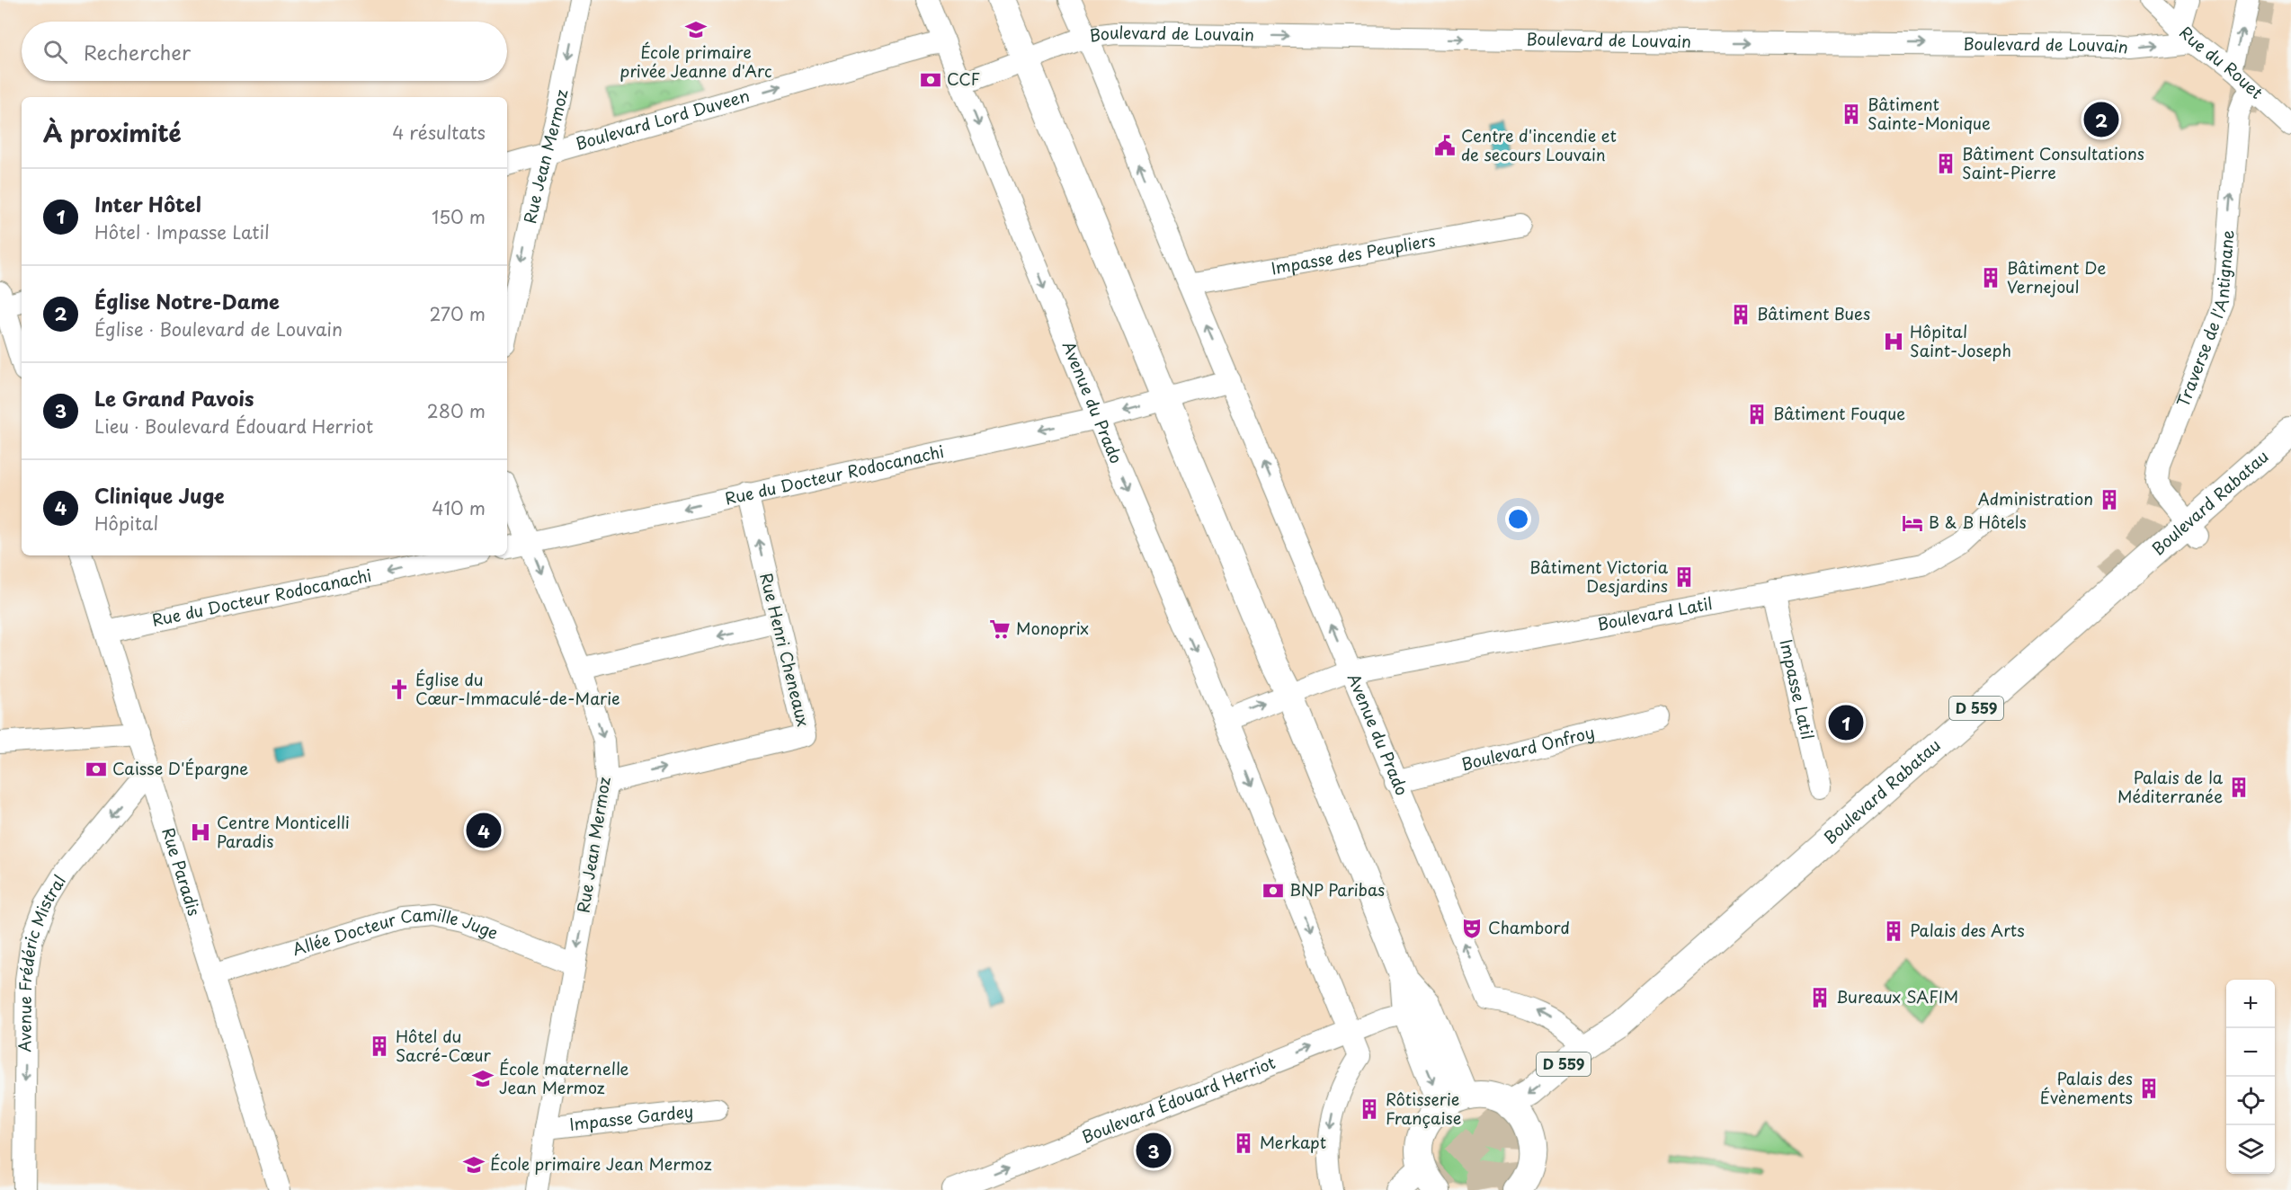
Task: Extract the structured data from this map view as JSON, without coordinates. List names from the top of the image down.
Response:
{
  "streets": {
    "main road": ["Boulevard Rabatau", "D 559"],
    "street": [
      "Boulevard de Louvain",
      "Rue du Rouet",
      "Boulevard Lord Duveen",
      "Rue Jean Mermoz",
      "Impasse des Peupliers",
      "Traverse de l'Antignane",
      "Avenue du Prado",
      "Rue du Docteur Rodocanachi",
      "Boulevard Latil",
      "Rue Henri Cheneaux",
      "Impasse Latil",
      "Boulevard Onfroy",
      "Rue Paradis",
      "Allée Docteur Camille Juge",
      "Avenue Frédéric Mistral",
      "Boulevard Édouard Herriot",
      "Impasse Gardey"
    ]
  },
  "crossings": [
    ["Boulevard de Louvain", "Rue du Rouet"],
    ["Boulevard de Louvain", "Avenue du Prado"],
    ["Rue du Rouet", "Traverse de l'Antignane"],
    ["Boulevard Lord Duveen", "Rue Jean Mermoz"],
    ["Boulevard Lord Duveen", "Avenue du Prado"],
    ["Rue Jean Mermoz", "Rue du Docteur Rodocanachi"],
    ["Rue Jean Mermoz", "Rue Henri Cheneaux"],
    ["Rue Jean Mermoz", "Allée Docteur Camille Juge"],
    ["Rue Jean Mermoz", "Impasse Gardey"],
    ["Impasse des Peupliers", "Avenue du Prado"],
    ["Traverse de l'Antignane", "Boulevard Rabatau"],
    ["Avenue du Prado", "Rue du Docteur Rodocanachi"],
    ["Avenue du Prado", "Boulevard Rabatau"],
    ["Avenue du Prado", "Boulevard Latil"],
    ["Avenue du Prado", "Boulevard Onfroy"],
    ["Avenue du Prado", "Boulevard Édouard Herriot"],
    ["Rue du Docteur Rodocanachi", "Rue Henri Cheneaux"],
    ["Rue du Docteur Rodocanachi", "Rue Paradis"],
    ["Boulevard Latil", "Impasse Latil"],
    ["Rue Paradis", "Allée Docteur Camille Juge"],
    ["Rue Paradis", "Avenue Frédéric Mistral"]
  ],
  "one_way": [
    "Boulevard de Louvain",
    "Boulevard Lord Duveen",
    "Rue Jean Mermoz",
    "Traverse de l'Antignane",
    "Rue du Docteur Rodocanachi",
    "Avenue Frédéric Mistral",
    "Boulevard Édouard Herriot"
  ],
  "places": {
    "school or university": ["École primaire privée Jeanne d'Arc", "École maternelle Jean Mermoz", "École primaire Jean Mermoz"],
    "bank": ["CCF", "Caisse D'Épargne", "BNP Paribas"],
    "building": [
      "Bâtiment Sainte-Monique",
      "Bâtiment Consultations Saint-Pierre",
      "Bâtiment De Vernejoul",
      "Bâtiment Bues",
      "Bâtiment Fouque",
      "Administration",
      "Bâtiment Victoria Desjardins",
      "Palais de la Méditerranée",
      "Palais des Arts",
      "Bureaux SAFIM",
      "Hôtel du Sacré-Cœur",
      "Palais des Évènements",
      "Rôtisserie Française",
      "Merkapt"
    ],
    "public building": ["Centre d'incendie et de secours Louvain"],
    "hospital": ["Hôpital Saint-Joseph", "Centre Monticelli Paradis"],
    "hotel": ["B & B Hôtels"],
    "supermarket": ["Monoprix"],
    "church": ["Église du Cœur-Immaculé-de-Marie"],
    "theatre": ["Chambord"]
  },
  "page": {
    "search": "Rechercher",
    "heading": ["À proximité", "4 résultats"],
    "pins": [
      "2",
      "1",
      "4",
      "3"
    ],
    "list": [
      {
        "mark": "1",
        "name": "Inter Hôtel",
        "note": "Hôtel · Impasse Latil",
        "value": "150 m"
      },
      {
        "mark": "2",
        "name": "Église Notre-Dame",
        "note": "Église · Boulevard de Louvain",
        "value": "270 m"
      },
      {
        "mark": "3",
        "name": "Le Grand Pavois",
        "note": "Lieu · Boulevard Édouard Herriot",
        "value": "280 m"
      },
      {
        "mark": "4",
        "name": "Clinique Juge",
        "note": "Hôpital",
        "value": "410 m"
      }
    ],
    "map_buttons": ["+", "−"]
  }
}
